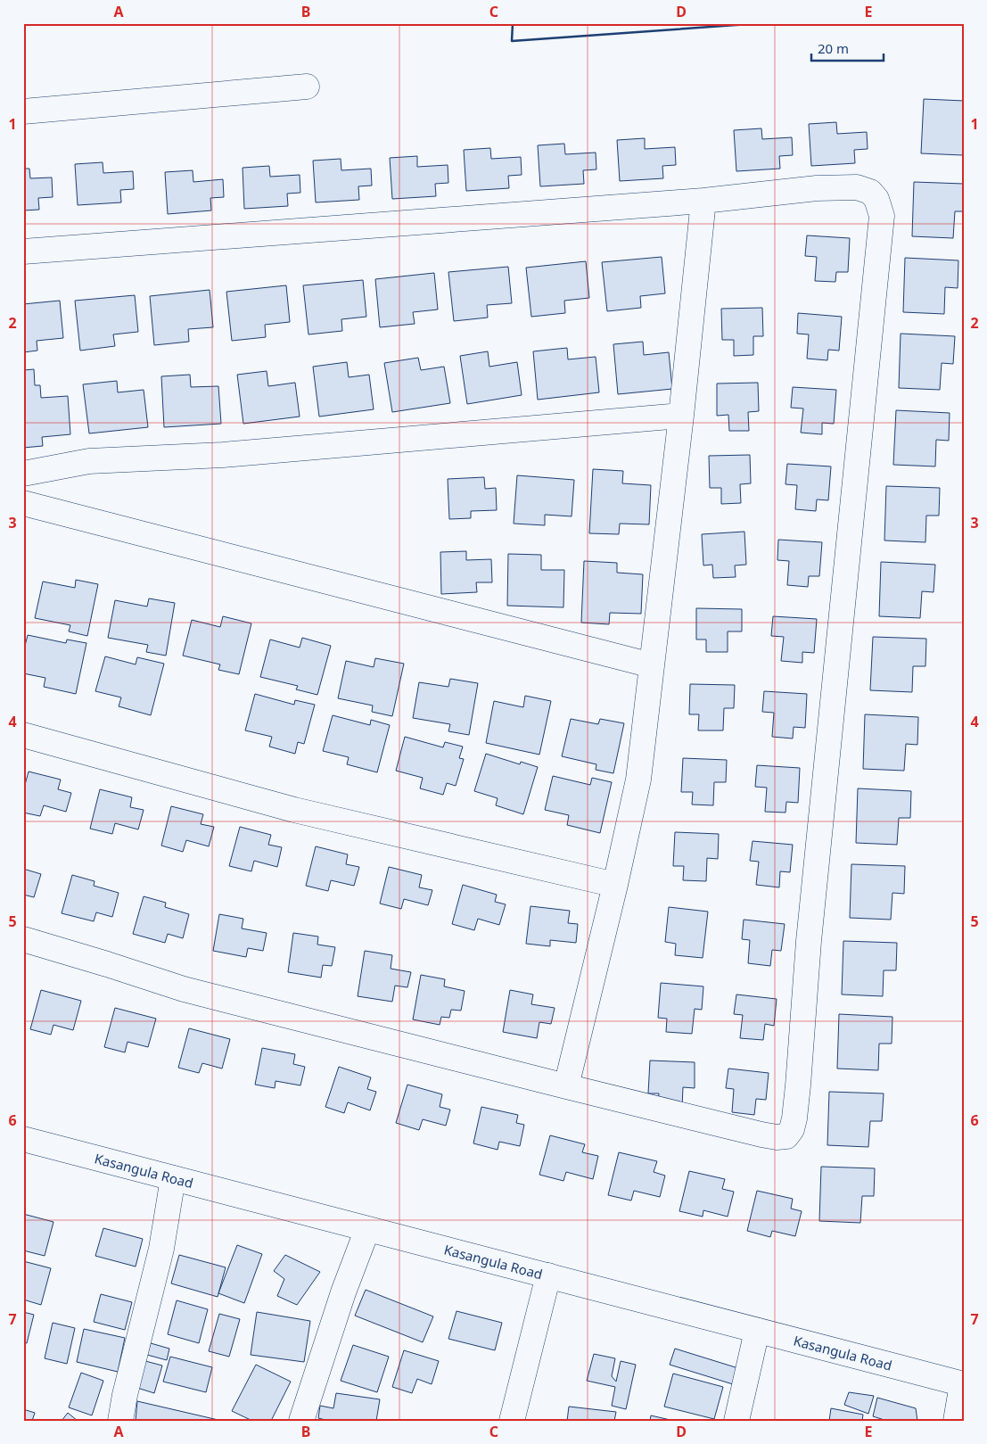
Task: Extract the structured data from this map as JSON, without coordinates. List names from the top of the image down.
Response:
{
  "streets": {
    "main road": ["Kasangula Road"]
  },
  "scale_bar": "20 m",
  "grid": {
    "columns": [
      "A",
      "B",
      "C",
      "D",
      "E"
    ],
    "rows": [
      "1",
      "2",
      "3",
      "4",
      "5",
      "6",
      "7"
    ]
  }
}
